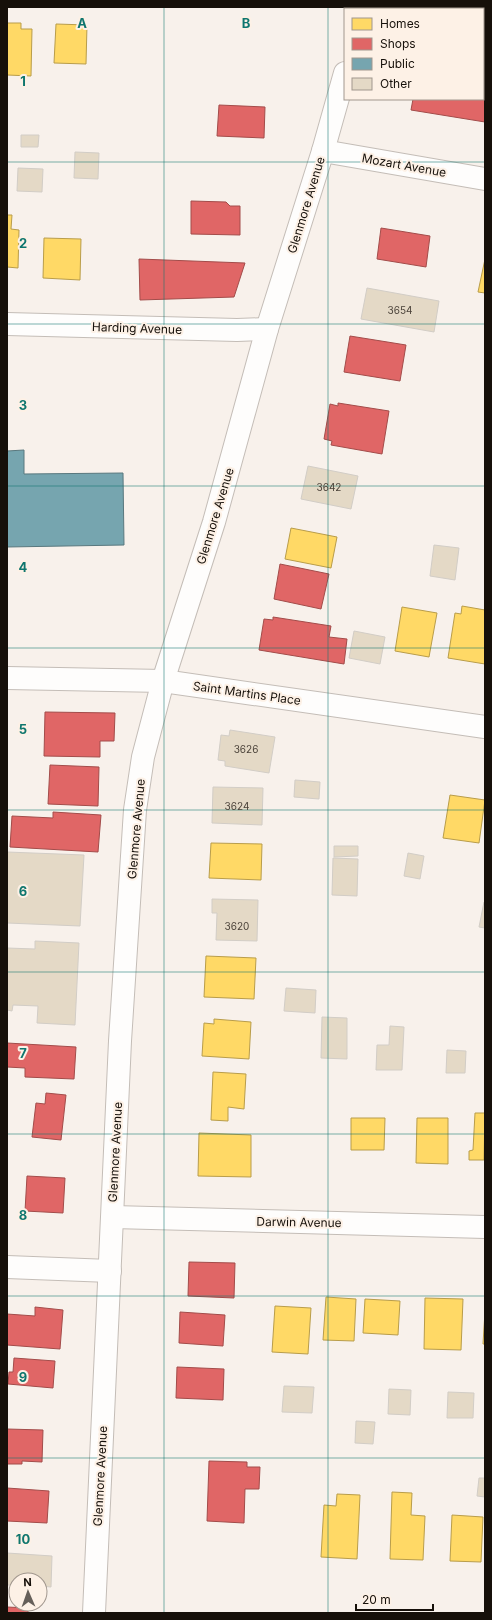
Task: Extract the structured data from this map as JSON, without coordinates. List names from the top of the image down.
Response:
{
  "streets": {
    "street": [
      "Mozart Avenue",
      "Glenmore Avenue",
      "Harding Avenue",
      "Saint Martins Place",
      "Darwin Avenue"
    ]
  },
  "crossings": [
    ["Mozart Avenue", "Glenmore Avenue"],
    ["Glenmore Avenue", "Harding Avenue"],
    ["Glenmore Avenue", "Saint Martins Place"],
    ["Glenmore Avenue", "Darwin Avenue"]
  ],
  "house_numbers": [
    "3654",
    "3642",
    "3626",
    "3624",
    "3620"
  ],
  "legend": [
    "Homes",
    "Shops",
    "Public",
    "Other"
  ],
  "scale_bar": "20 m",
  "north": "top",
  "grid": {
    "columns": ["A", "B"],
    "rows": [
      "1",
      "2",
      "3",
      "4",
      "5",
      "6",
      "7",
      "8",
      "9",
      "10"
    ]
  }
}
